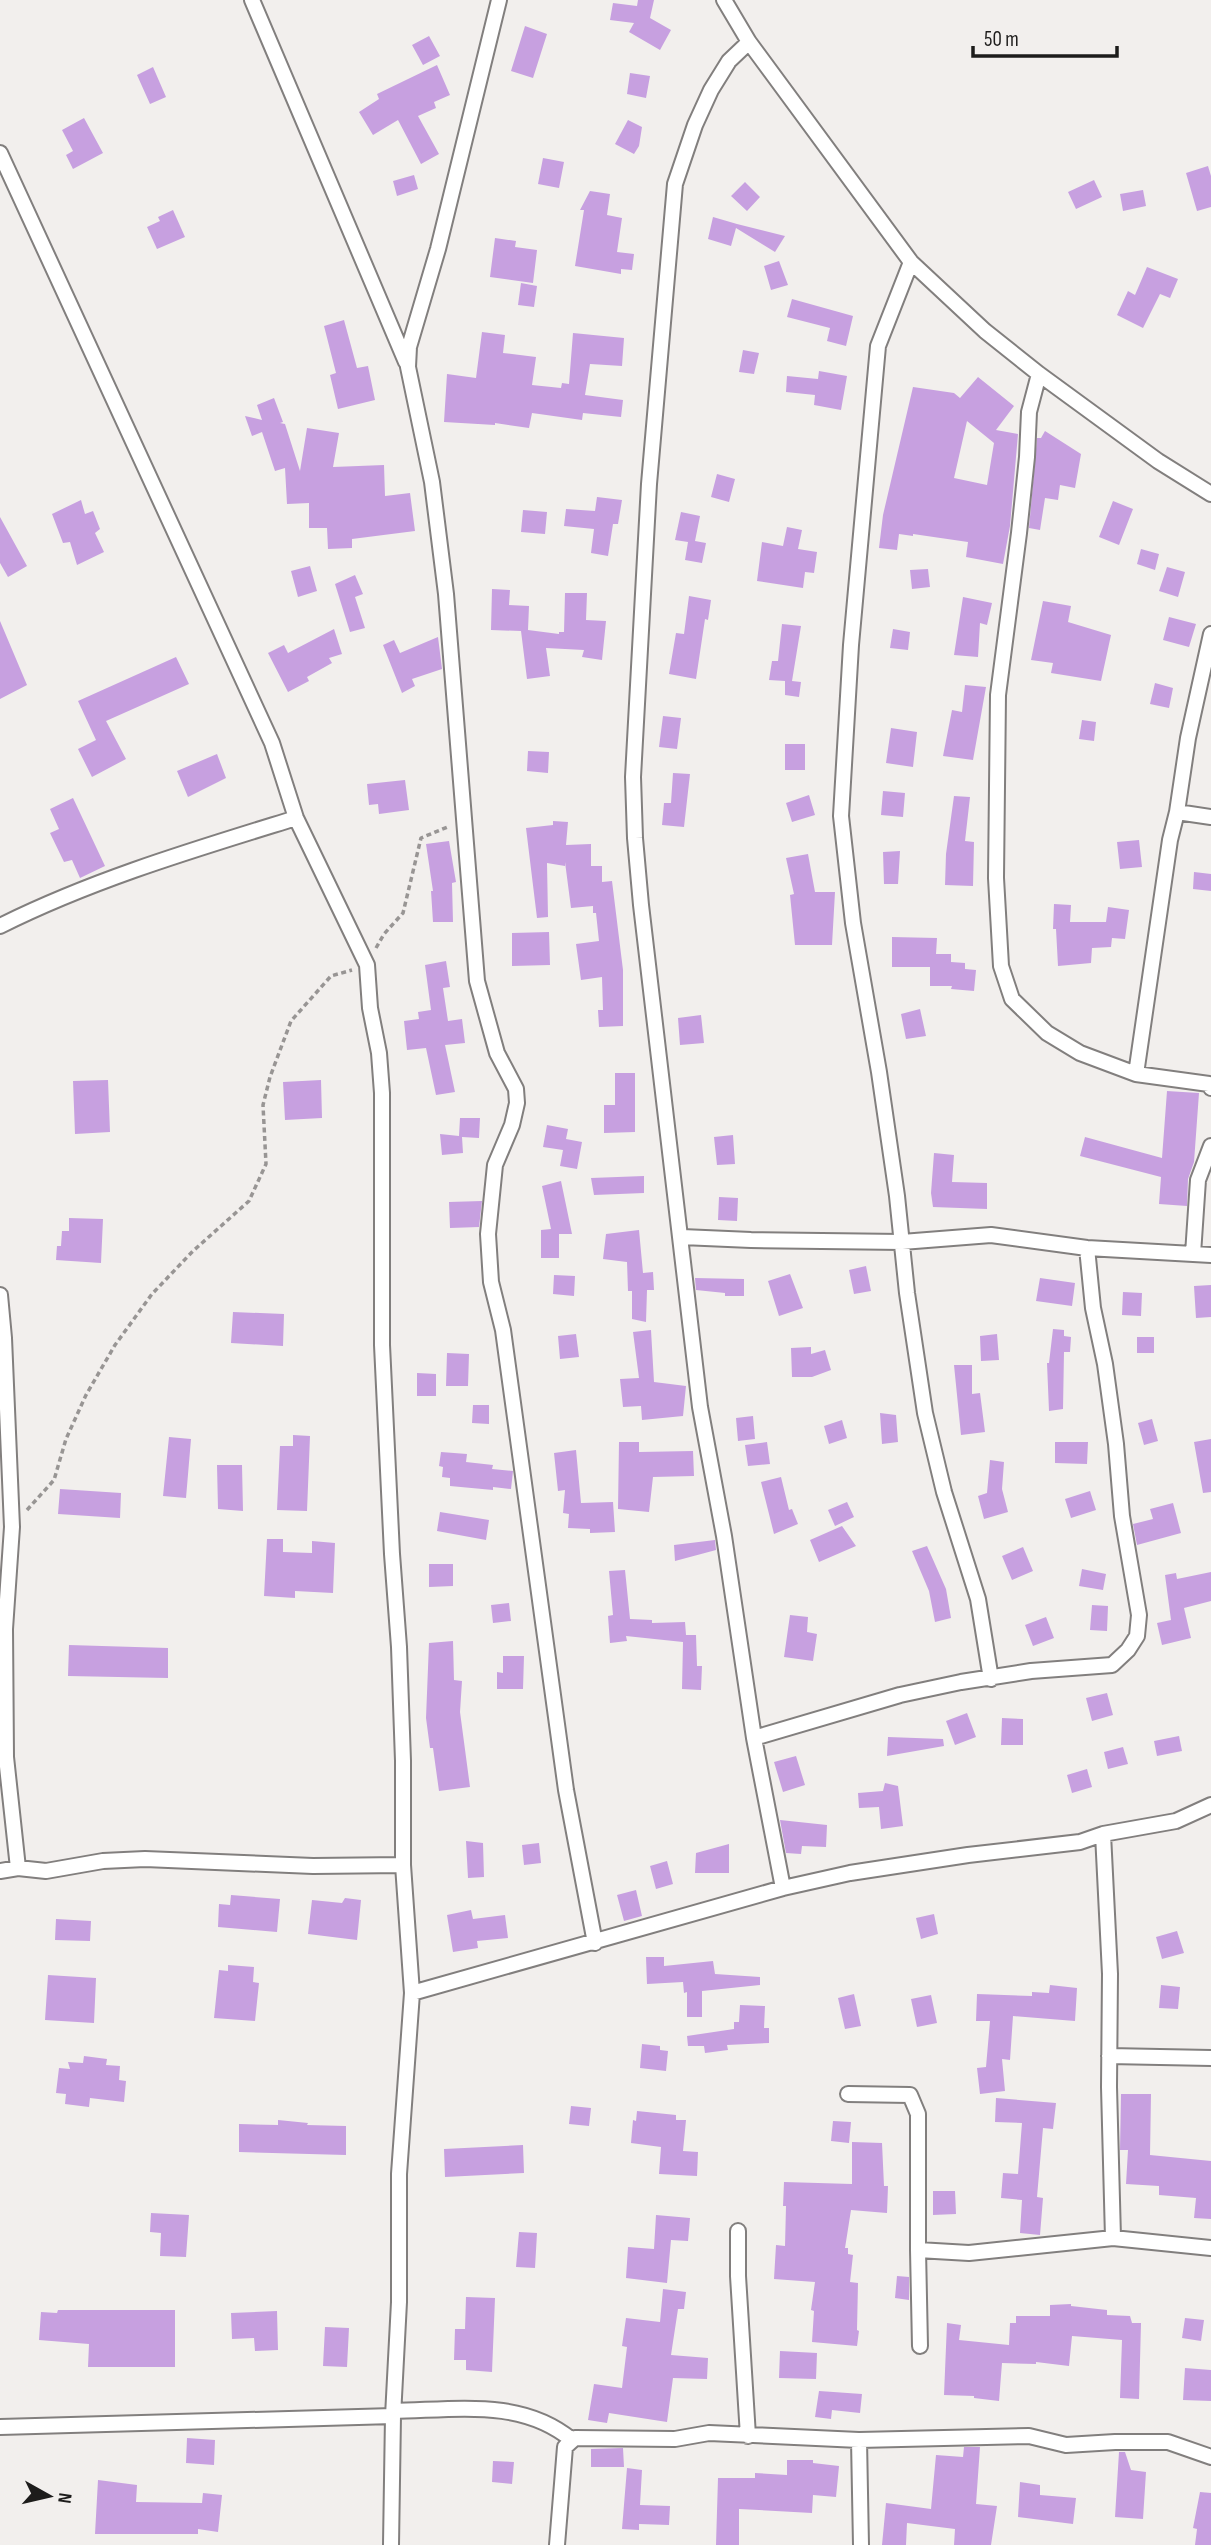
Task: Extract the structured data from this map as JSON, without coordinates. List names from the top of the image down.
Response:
{
  "scale_bar": "50 m",
  "north": "right"
}
